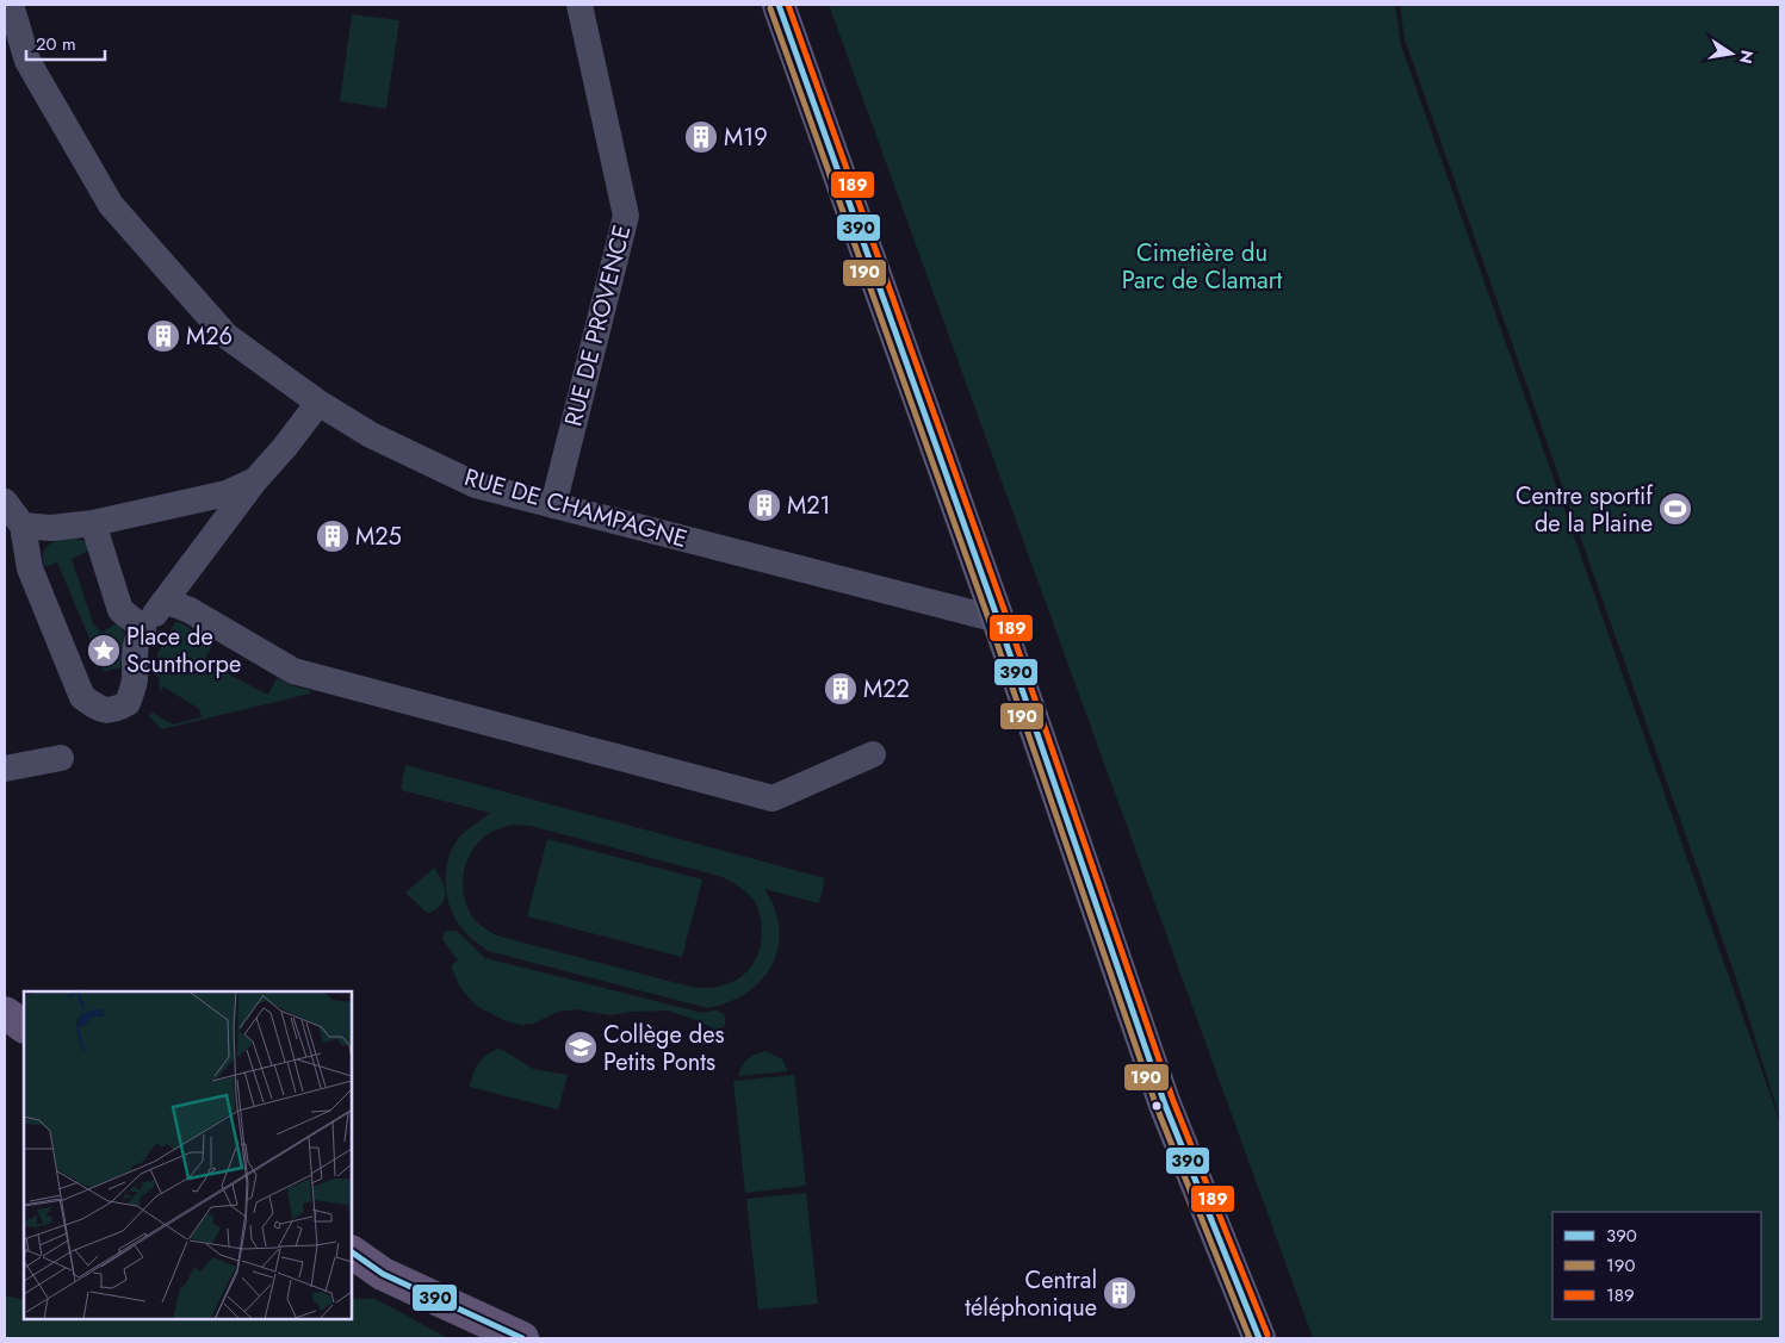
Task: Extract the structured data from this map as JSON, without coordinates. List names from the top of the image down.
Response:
{
  "streets": {
    "street": ["RUE DE PROVENCE", "RUE DE CHAMPAGNE"]
  },
  "crossings": [
    ["RUE DE PROVENCE", "RUE DE CHAMPAGNE"]
  ],
  "parks": ["Cimetière du Parc de Clamart"],
  "places": {
    "building": [
      "M19",
      "M26",
      "M21",
      "M25",
      "M22",
      "Central téléphonique"
    ],
    "sports": ["Centre sportif de la Plaine"],
    "place": ["Place de Scunthorpe"],
    "school or university": ["Collège des Petits Ponts"]
  },
  "lines": ["transit line 390", "transit line 189", "transit line 190"],
  "legend": ["390", "190", "189"],
  "scale_bar": "20 m",
  "north": "right"
}
